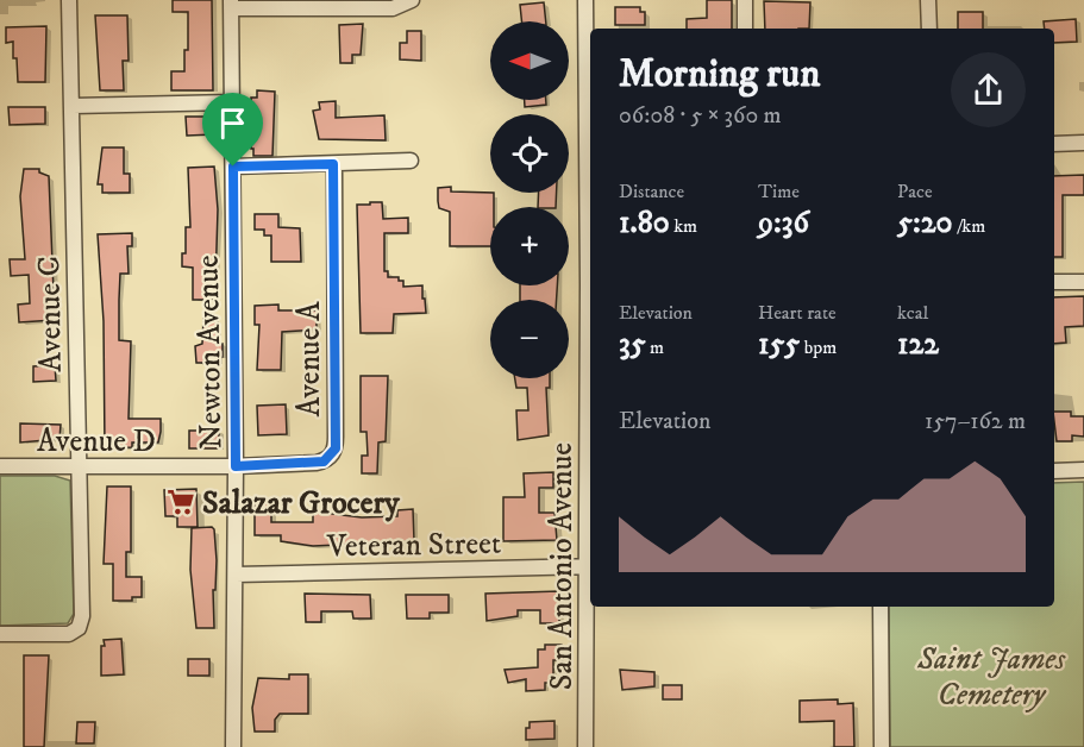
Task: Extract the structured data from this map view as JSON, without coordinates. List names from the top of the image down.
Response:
{
  "streets": {
    "street": [
      "Avenue C",
      "Newton Avenue",
      "Avenue A",
      "Avenue D",
      "Veteran Street",
      "San Antonio Avenue"
    ]
  },
  "crossings": [
    ["Avenue C", "Avenue D"],
    ["Newton Avenue", "Avenue A"],
    ["Newton Avenue", "Avenue D"],
    ["Newton Avenue", "Veteran Street"],
    ["Avenue A", "Avenue D"],
    ["Veteran Street", "San Antonio Avenue"]
  ],
  "parks": ["Saint James Cemetery"],
  "places": {
    "supermarket": ["Salazar Grocery"]
  },
  "north": "left",
  "page": {
    "map_buttons": ["+", "−"],
    "heading": ["Morning run", "06:08 · 5 × 360 m"],
    "stats": [
      ["Distance", "1.80 km"],
      ["Time", "9:36"],
      ["Pace", "5:20 /km"],
      ["Elevation", "35 m"],
      ["Heart rate", "155 bpm"],
      ["kcal", "122"]
    ],
    "chart": ["Elevation", "157–162 m"]
  }
}
